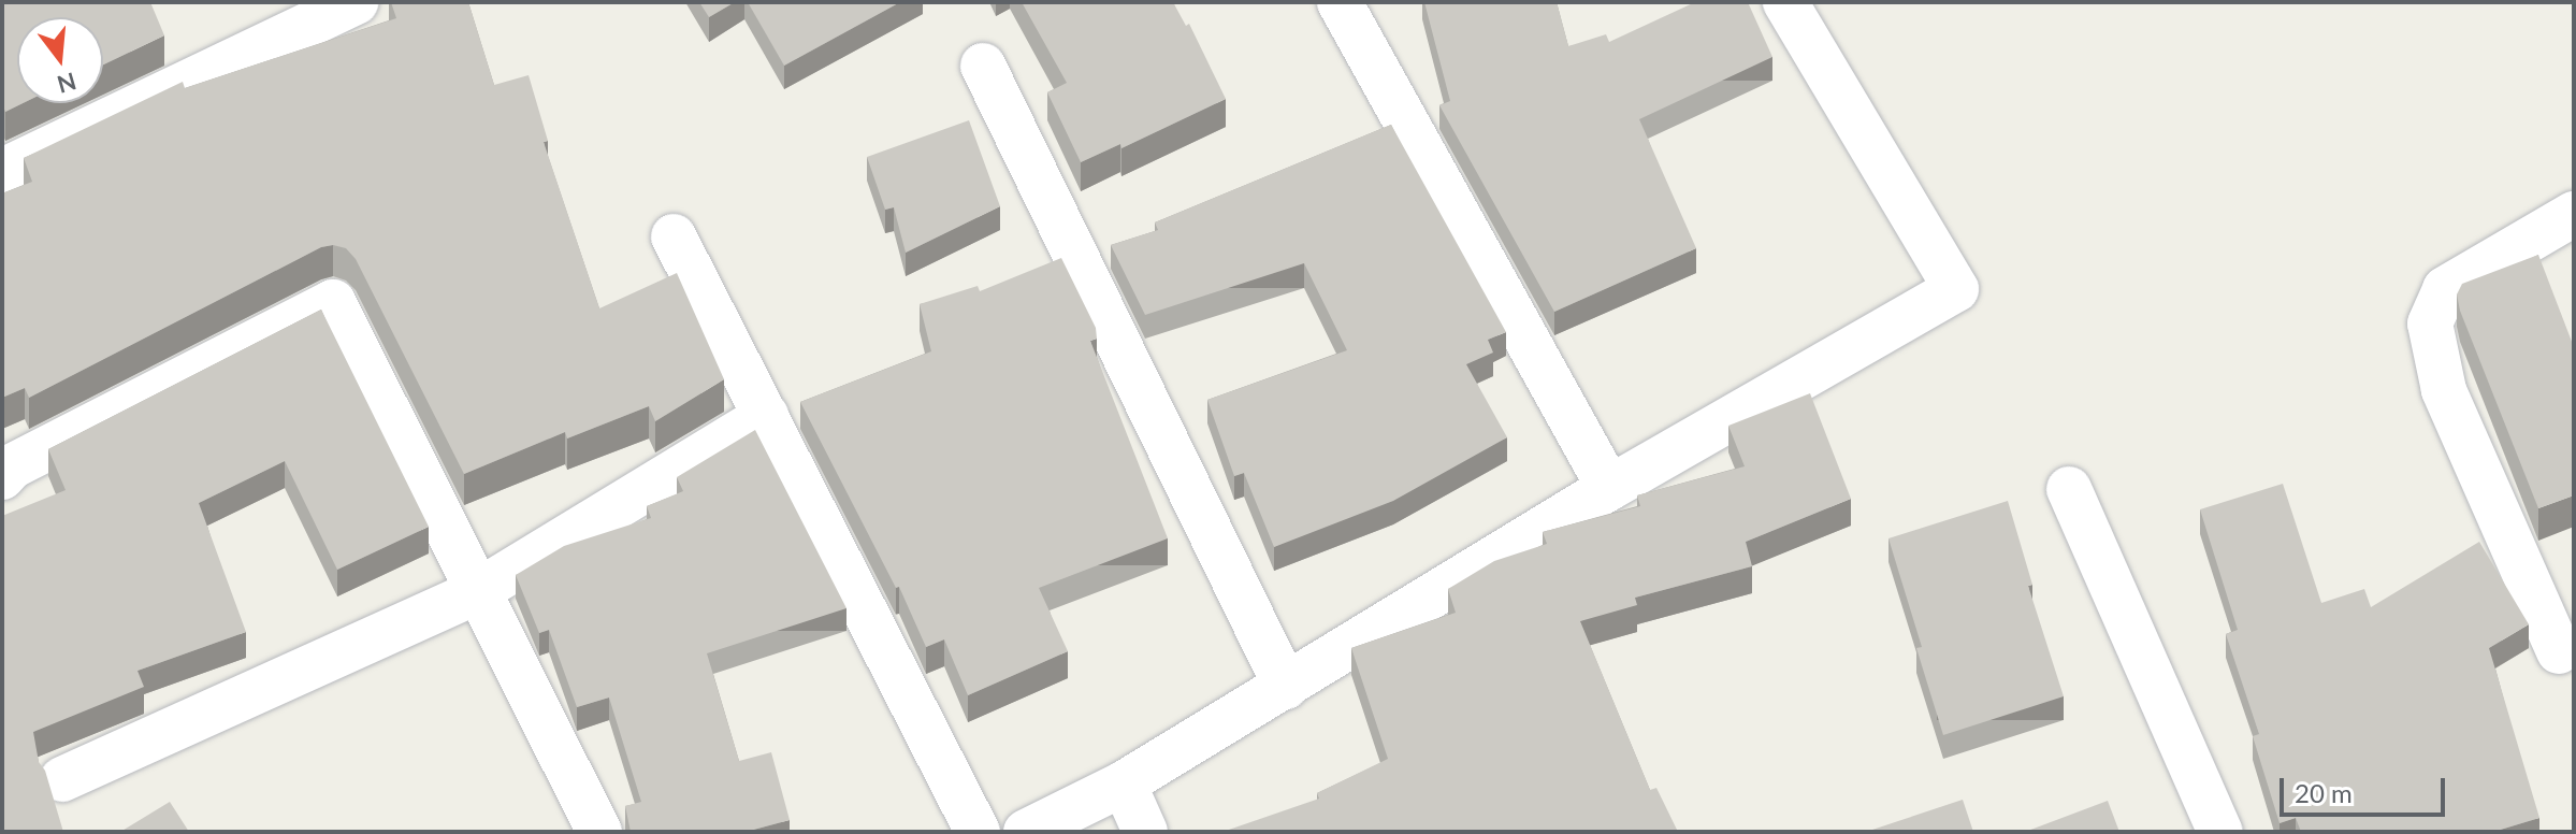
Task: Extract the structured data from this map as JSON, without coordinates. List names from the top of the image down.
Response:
{
  "scale_bar": "20 m",
  "north": "bottom"
}
